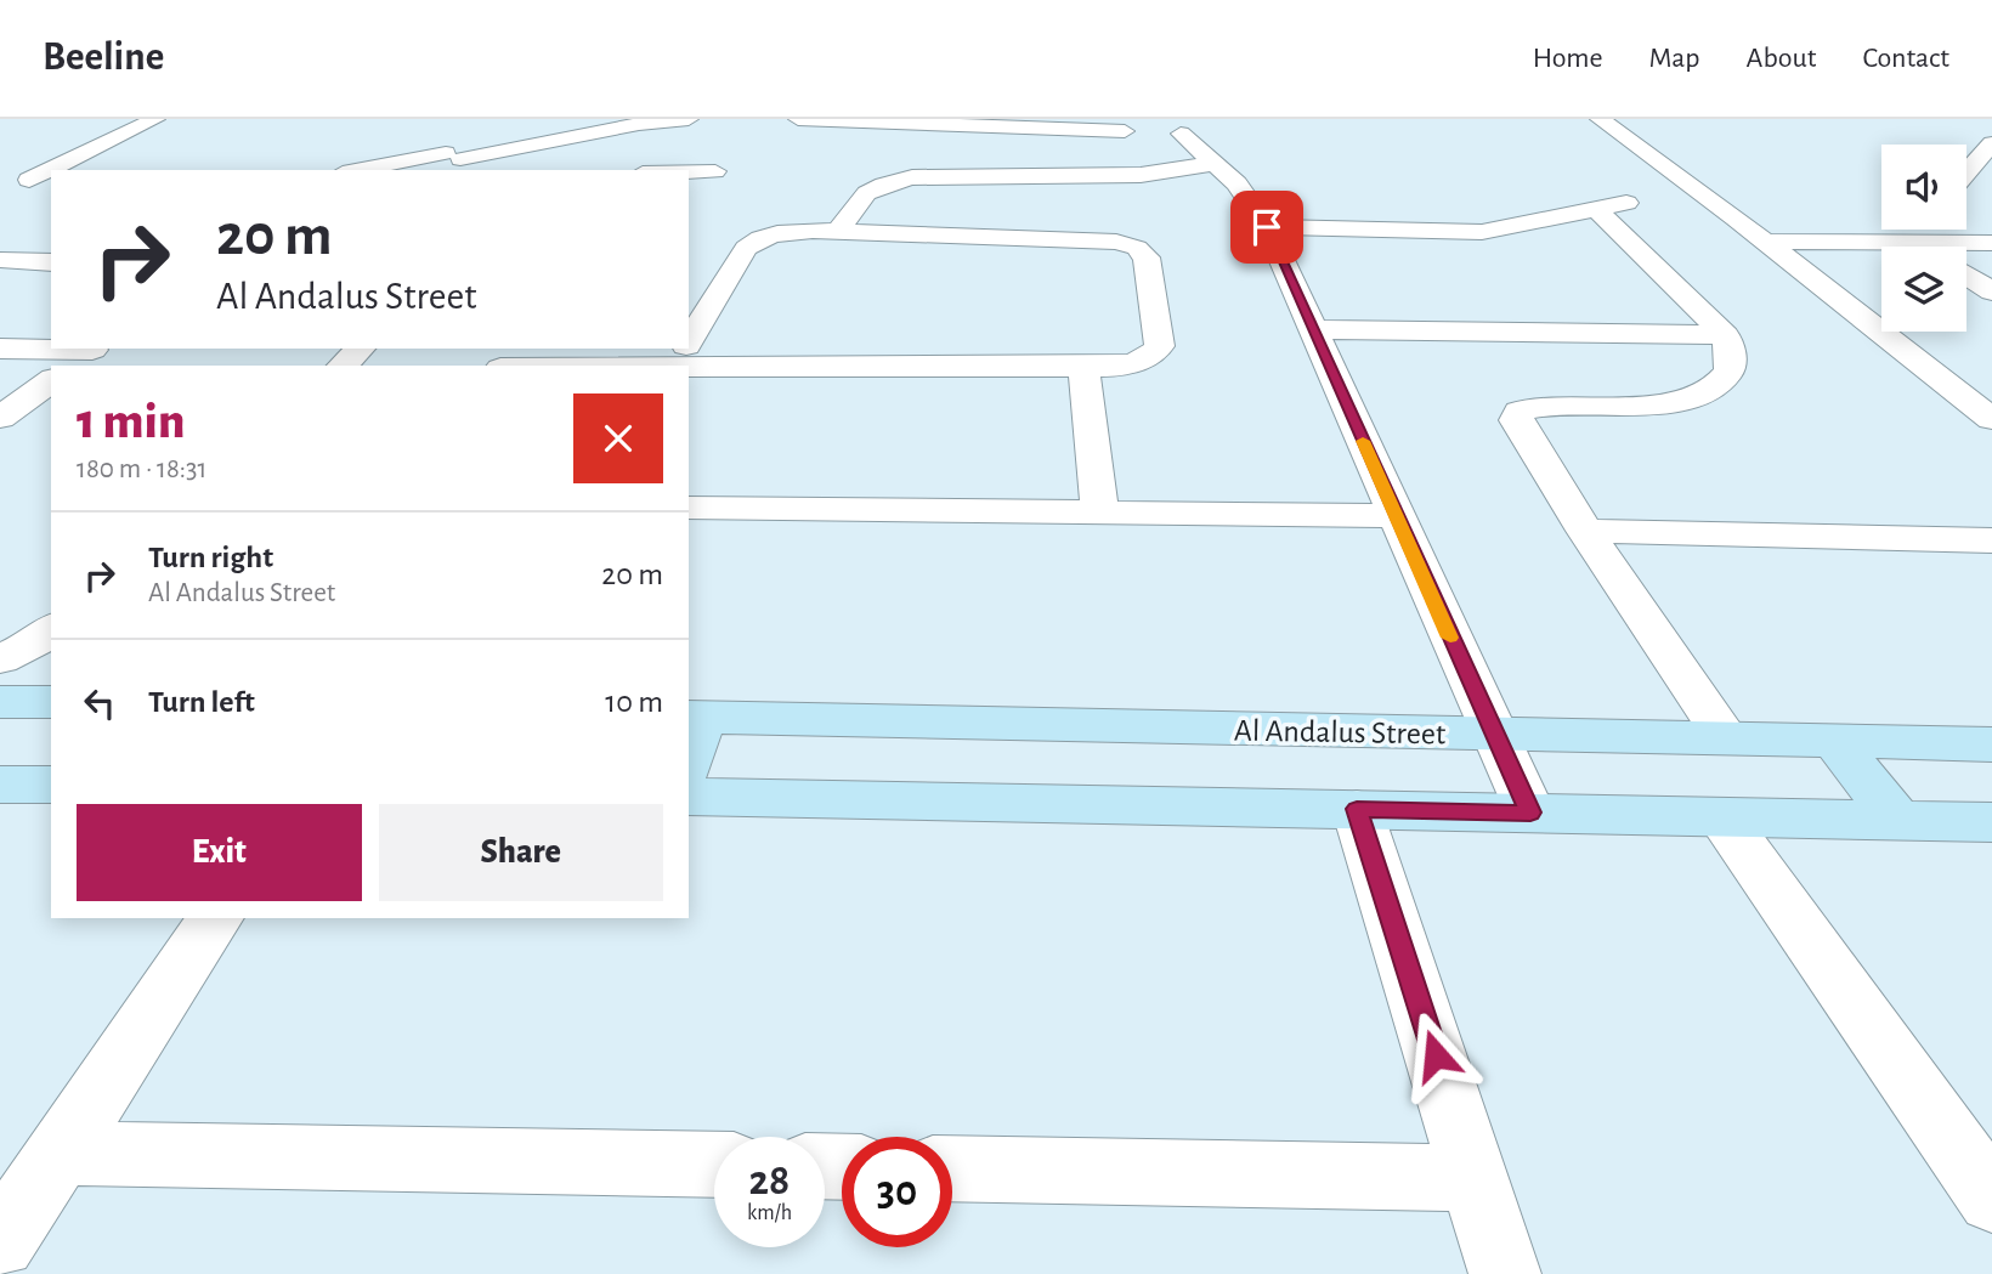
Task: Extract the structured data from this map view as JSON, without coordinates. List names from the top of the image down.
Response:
{
  "streets": {
    "street": ["Al Andalus Street"]
  },
  "page": {
    "header": "Beeline",
    "nav": [
      "Home",
      "Map",
      "About",
      "Contact"
    ],
    "turn": ["20 m", "Al Andalus Street"],
    "heading": ["1 min", "180 m · 18:31"],
    "list": [
      {
        "name": "Turn right",
        "note": "Al Andalus Street",
        "value": "20 m"
      },
      {
        "name": "Turn left",
        "value": "10 m"
      }
    ],
    "buttons": ["Exit", "Share"],
    "speed": "28 km/h",
    "limit": "30"
  }
}
